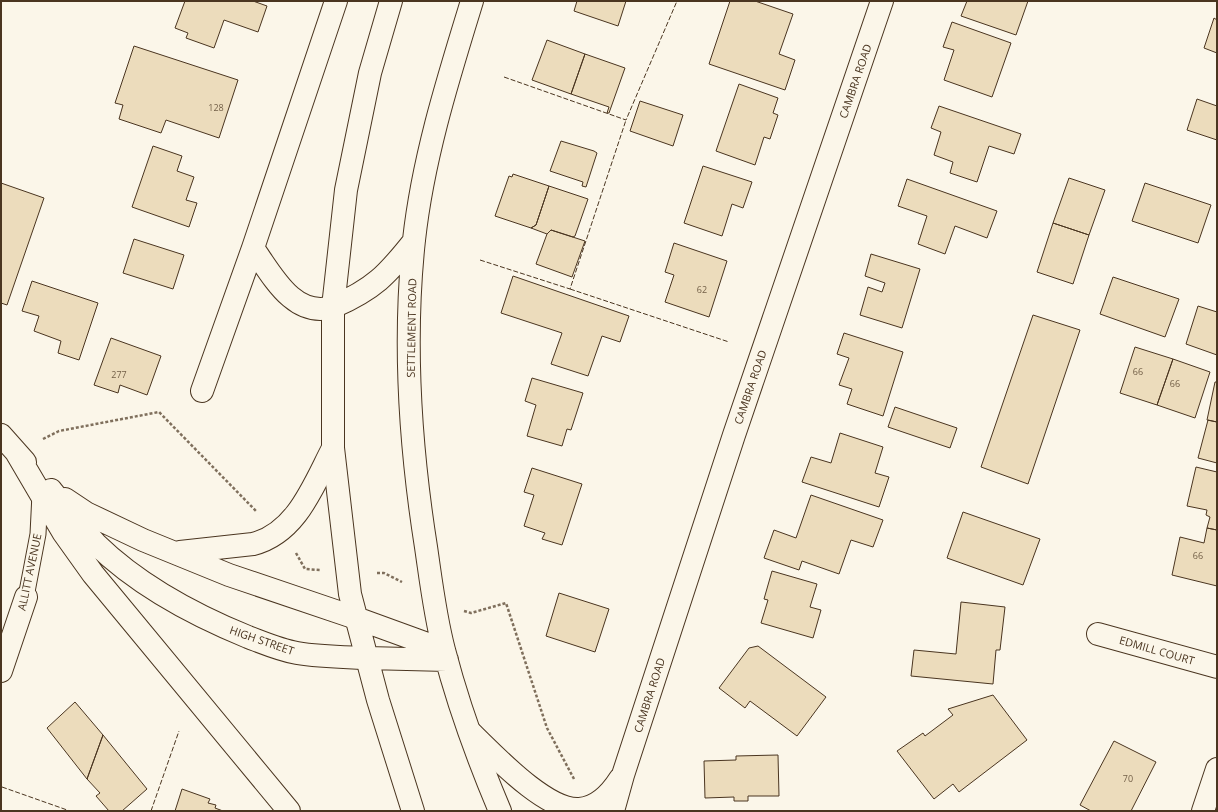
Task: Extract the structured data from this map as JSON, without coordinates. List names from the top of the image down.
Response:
{
  "streets": {
    "main road": [
      "CAMBRA ROAD",
      "SETTLEMENT ROAD",
      "ALLITT AVENUE",
      "HIGH STREET",
      "EDMILL COURT"
    ]
  },
  "crossings": [
    ["SETTLEMENT ROAD", "HIGH STREET"],
    ["ALLITT AVENUE", "HIGH STREET"]
  ],
  "house_numbers": [
    "128",
    "62",
    "66",
    "277",
    "66",
    "66",
    "70"
  ]
}
